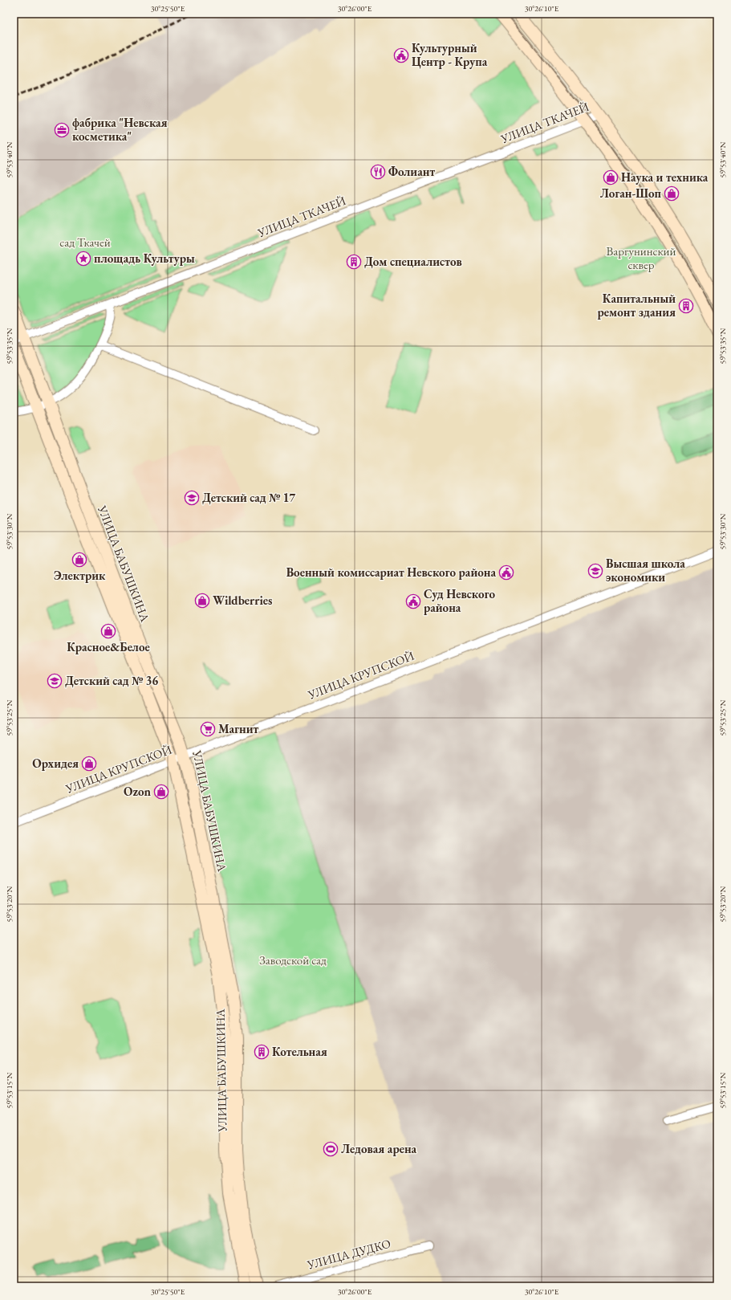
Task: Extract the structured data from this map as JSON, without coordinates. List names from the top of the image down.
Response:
{
  "streets": {
    "street": [
      "УЛИЦА ТКАЧЕЙ",
      "УЛИЦА БАБУШКИНА",
      "УЛИЦА КРУПСКОЙ",
      "УЛИЦА ДУДКО"
    ]
  },
  "crossings": [
    ["УЛИЦА ТКАЧЕЙ", "УЛИЦА БАБУШКИНА"],
    ["УЛИЦА БАБУШКИНА", "УЛИЦА КРУПСКОЙ"]
  ],
  "parks": ["сад Ткачей", "Варгунинский сквер", "Заводской сад"],
  "places": {
    "public building": ["Культурный Центр - Крупа", "Военный комиссариат Невского района", "Суд Невского района"],
    "office": ["фабрика \"Невская косметика\""],
    "restaurant": ["Фолиант"],
    "shop": [
      "Наука и техника",
      "Логан-Шоп",
      "Электрик",
      "Wildberries",
      "Красное&Белое",
      "Орхидея",
      "Ozon"
    ],
    "place": ["площадь Культуры"],
    "building": ["Дом специалистов", "Капитальный ремонт здания", "Котельная"],
    "school or university": ["Детский сад № 17", "Высшая школа экономики", "Детский сад № 36"],
    "supermarket": ["Магнит"],
    "sports": ["Ледовая арена"]
  },
  "coordinates": [
    "30°25'50\"E",
    "30°26'00\"E",
    "30°26'10\"E",
    "59°53'40\"N",
    "59°53'35\"N",
    "59°53'30\"N",
    "59°53'25\"N",
    "59°53'20\"N",
    "59°53'15\"N"
  ]
}
